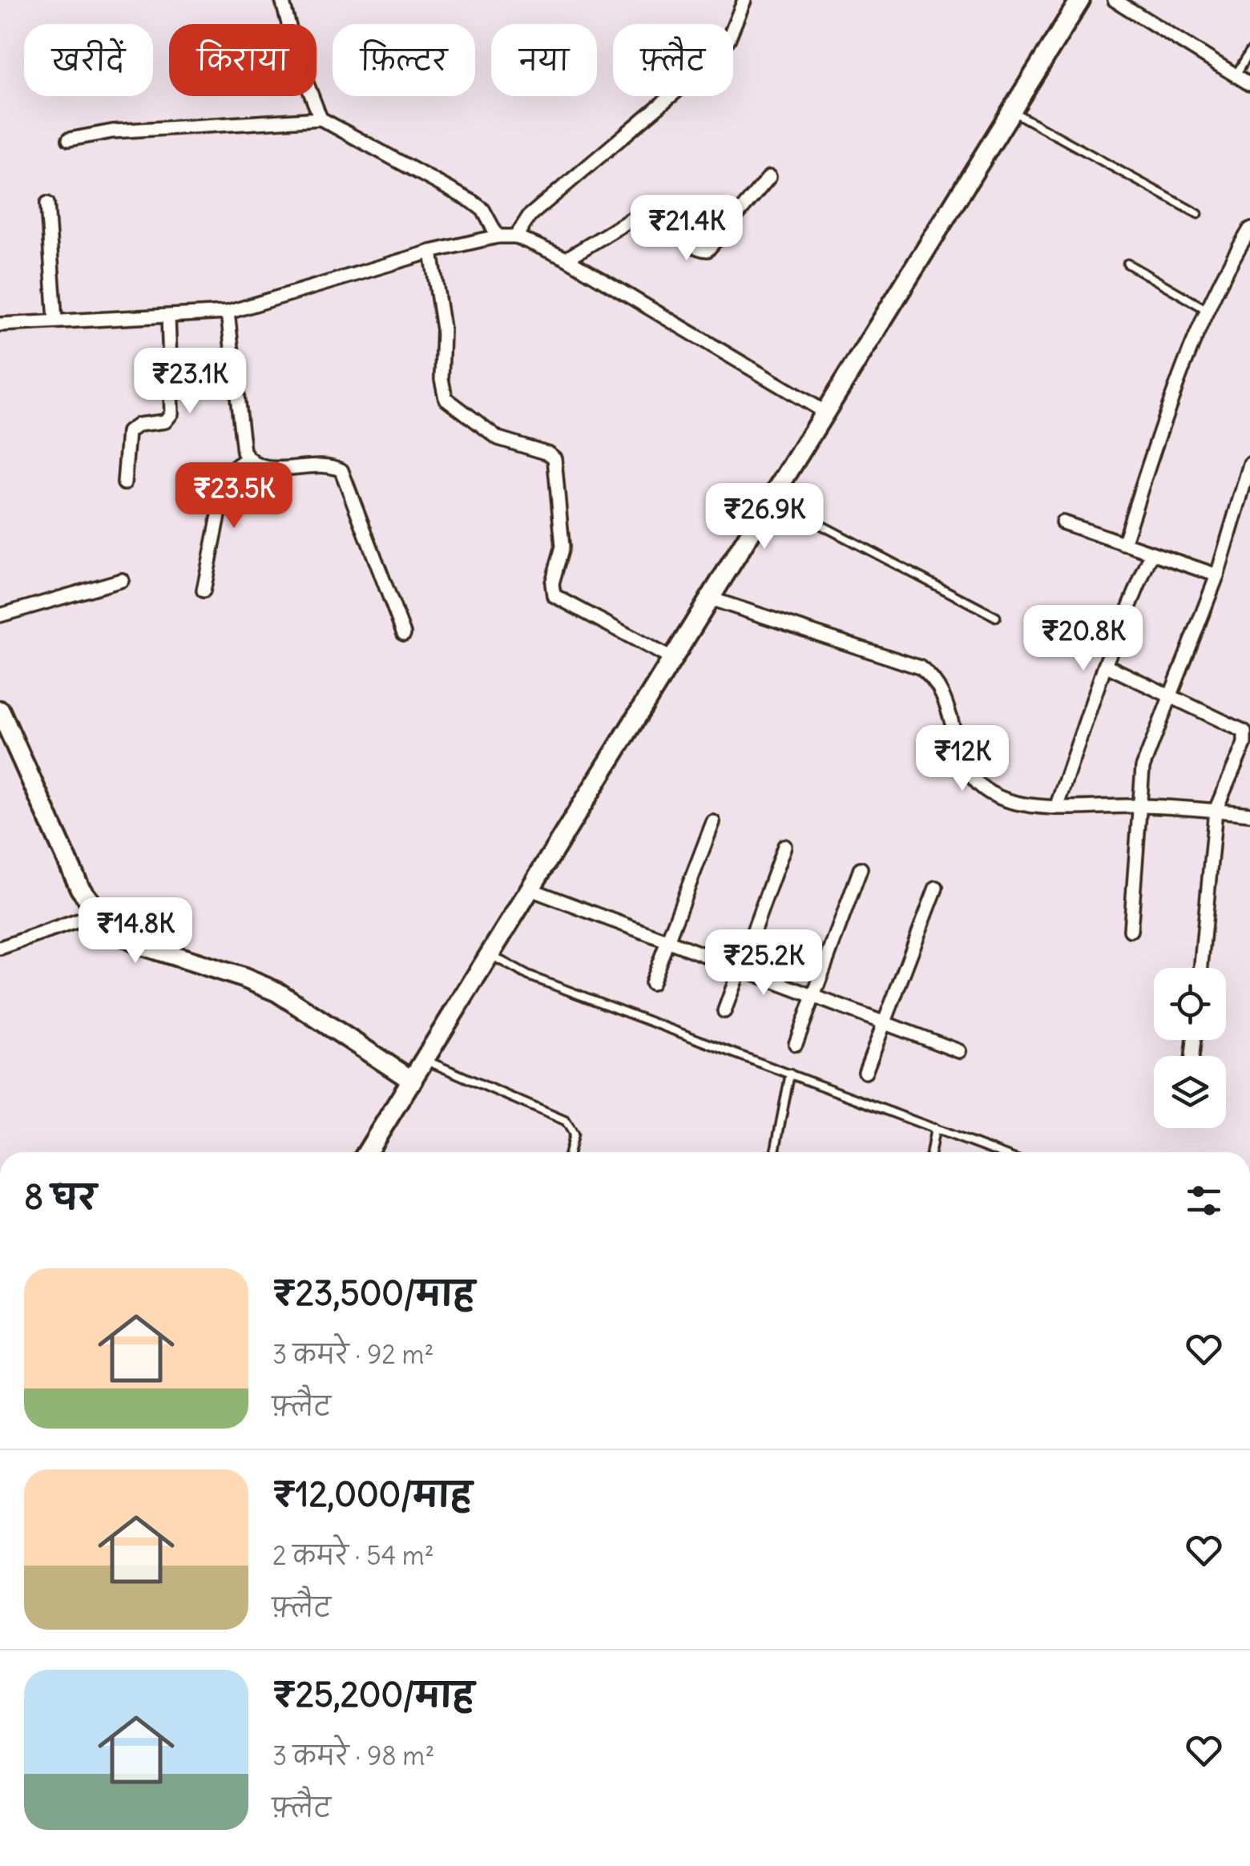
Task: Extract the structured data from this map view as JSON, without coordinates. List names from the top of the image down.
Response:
{
  "page": {
    "chip": [
      "खरीदें",
      "किराया",
      "फ़िल्टर",
      "नया",
      "फ़्लैट"
    ],
    "price": [
      "₹21.4K",
      "₹23.1K",
      "₹23.5K",
      "₹26.9K",
      "₹20.8K",
      "₹12K",
      "₹14.8K",
      "₹25.2K"
    ],
    "heading": "8 घर",
    "list": [
      {
        "name": "₹23,500/माह",
        "note": "3 कमरे · 92 m² · फ़्लैट"
      },
      {
        "name": "₹12,000/माह",
        "note": "2 कमरे · 54 m² · फ़्लैट"
      },
      {
        "name": "₹25,200/माह",
        "note": "3 कमरे · 98 m² · फ़्लैट"
      }
    ]
  }
}
